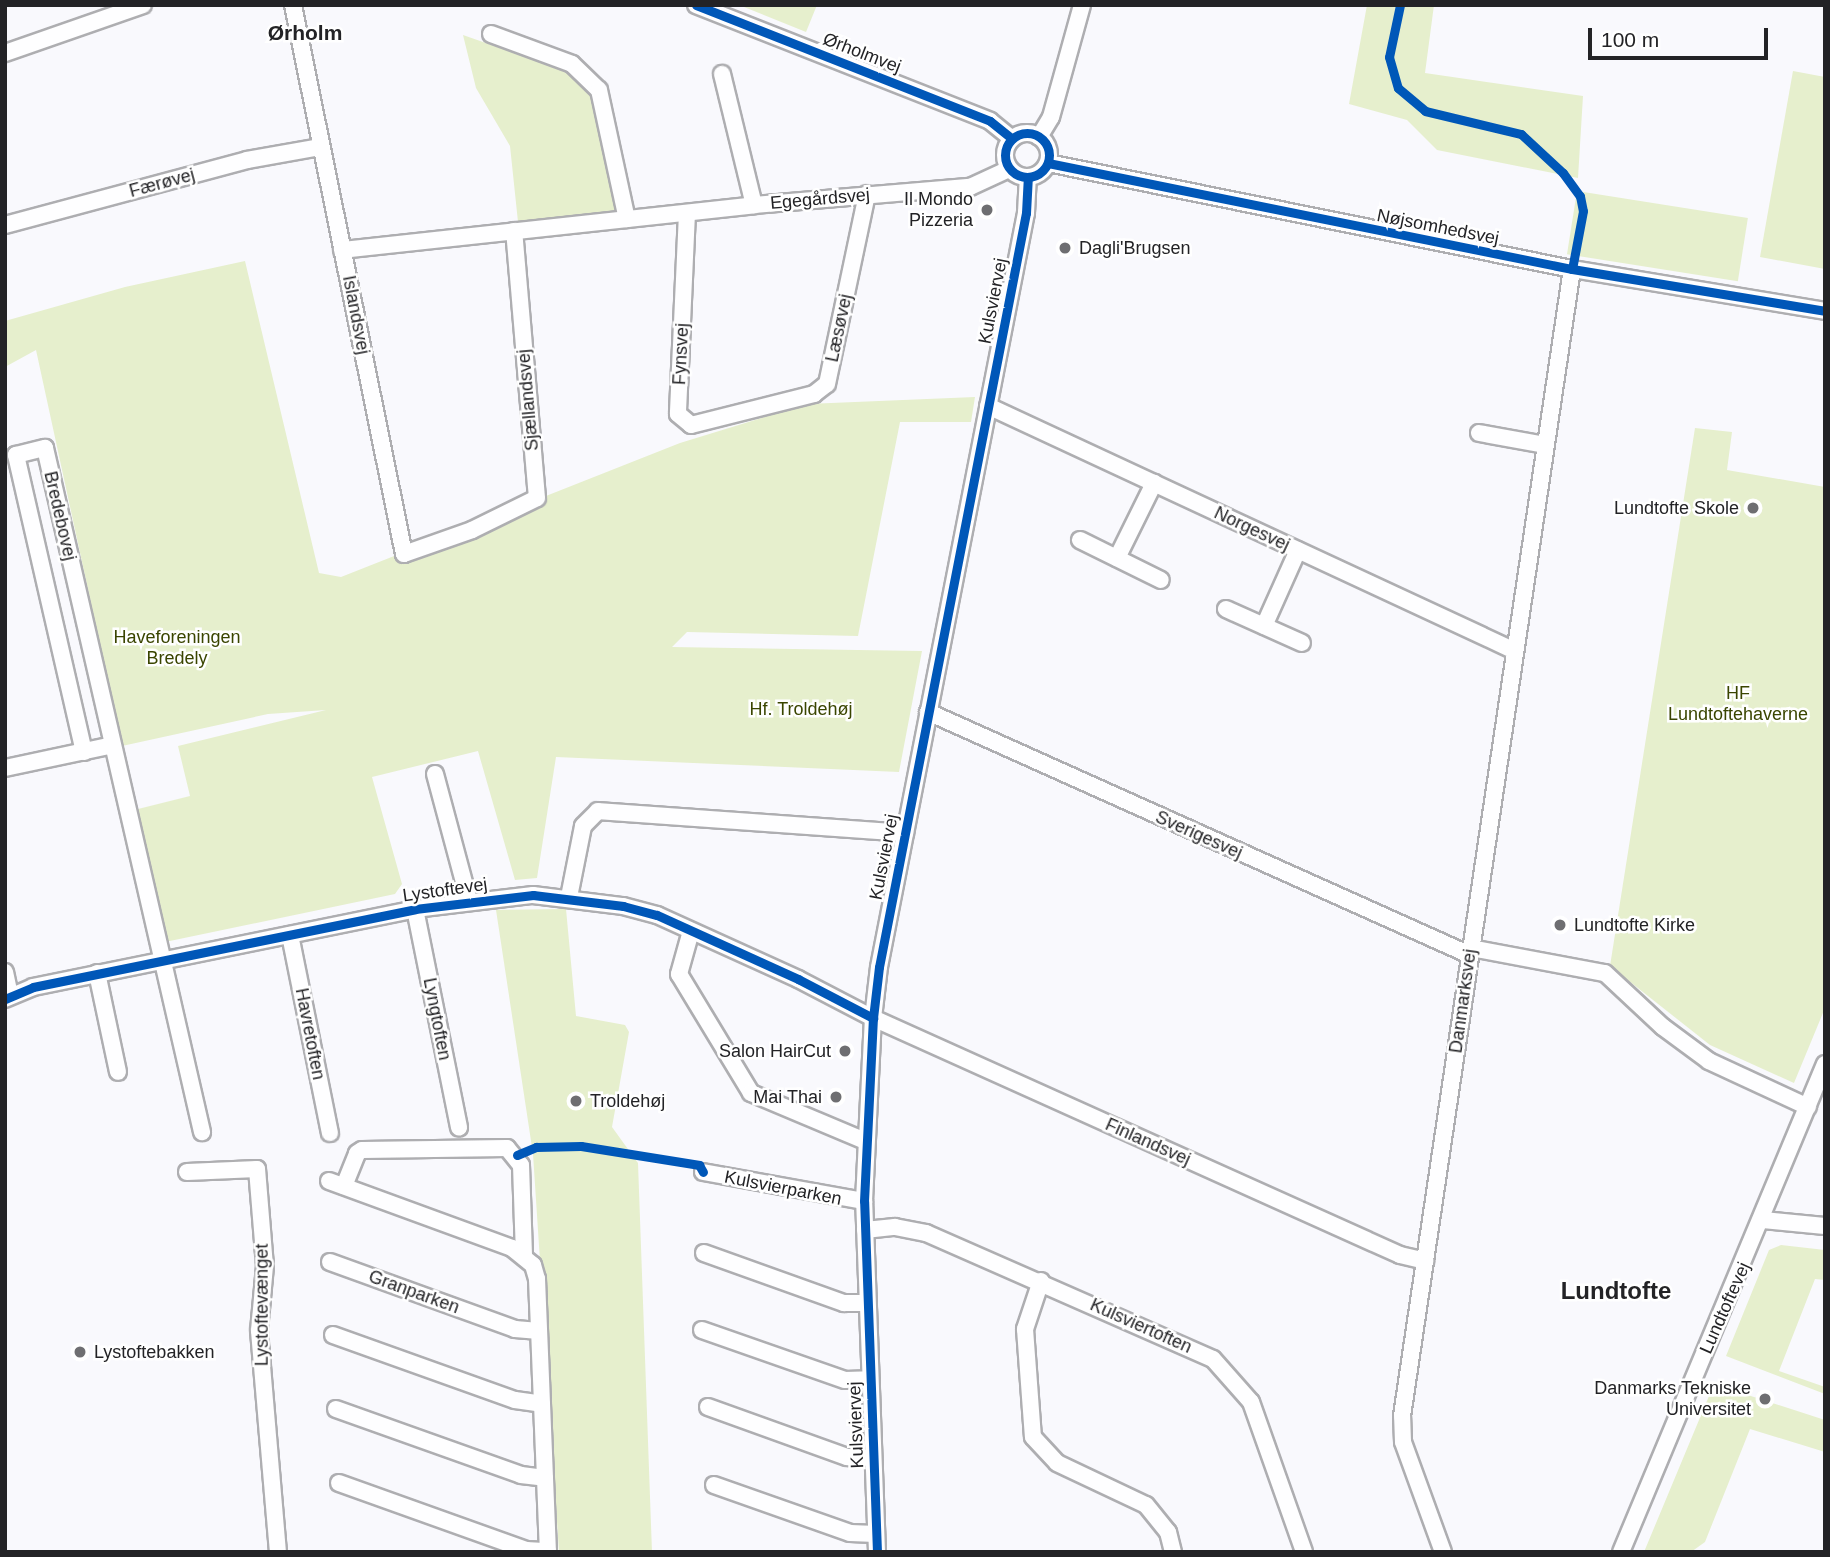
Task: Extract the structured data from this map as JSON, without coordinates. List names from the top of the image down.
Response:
{
  "streets": {
    "street": [
      "Ørholmvej",
      "Færøvej",
      "Egegårdsvej",
      "Nøjsomhedsvej",
      "Kulsviervej",
      "Islandsvej",
      "Læsøvej",
      "Fynsvej",
      "Sjællandsvej",
      "Bredebovej",
      "Norgesvej",
      "Sverigesvej",
      "Lystoftevej",
      "Danmarksvej",
      "Lyngtoften",
      "Havretoften",
      "Finlandsvej",
      "Kulsvierparken",
      "Granparken",
      "Lystoftevænget",
      "Lundtoftevej",
      "Kulsviertoften"
    ]
  },
  "crossings": [
    ["Ørholmvej", "Egegårdsvej"],
    ["Ørholmvej", "Nøjsomhedsvej"],
    ["Ørholmvej", "Kulsviervej"],
    ["Færøvej", "Islandsvej"],
    ["Egegårdsvej", "Nøjsomhedsvej"],
    ["Egegårdsvej", "Kulsviervej"],
    ["Egegårdsvej", "Islandsvej"],
    ["Egegårdsvej", "Læsøvej"],
    ["Egegårdsvej", "Fynsvej"],
    ["Egegårdsvej", "Sjællandsvej"],
    ["Nøjsomhedsvej", "Kulsviervej"],
    ["Nøjsomhedsvej", "Danmarksvej"],
    ["Kulsviervej", "Norgesvej"],
    ["Kulsviervej", "Sverigesvej"],
    ["Kulsviervej", "Lystoftevej"],
    ["Kulsviervej", "Finlandsvej"],
    ["Kulsviervej", "Kulsvierparken"],
    ["Kulsviervej", "Kulsviertoften"],
    ["Islandsvej", "Sjællandsvej"],
    ["Læsøvej", "Fynsvej"],
    ["Bredebovej", "Lystoftevej"],
    ["Norgesvej", "Danmarksvej"],
    ["Sverigesvej", "Danmarksvej"],
    ["Sverigesvej", "Lundtoftevej"],
    ["Lystoftevej", "Lyngtoften"],
    ["Lystoftevej", "Havretoften"],
    ["Lystoftevej", "Finlandsvej"],
    ["Danmarksvej", "Finlandsvej"]
  ],
  "districts": ["Ørholm", "Lundtofte"],
  "parks": ["Haveforeningen Bredely", "HF Lundtoftehaverne", "Hf. Troldehøj"],
  "places": [
    "Il Mondo Pizzeria",
    "Dagli'Brugsen",
    "Lundtofte Skole",
    "Lundtofte Kirke",
    "Salon HairCut",
    "Mai Thai",
    "Troldehøj",
    "Lystoftebakken",
    "Danmarks Tekniske Universitet"
  ],
  "scale_bar": "100 m"
}
